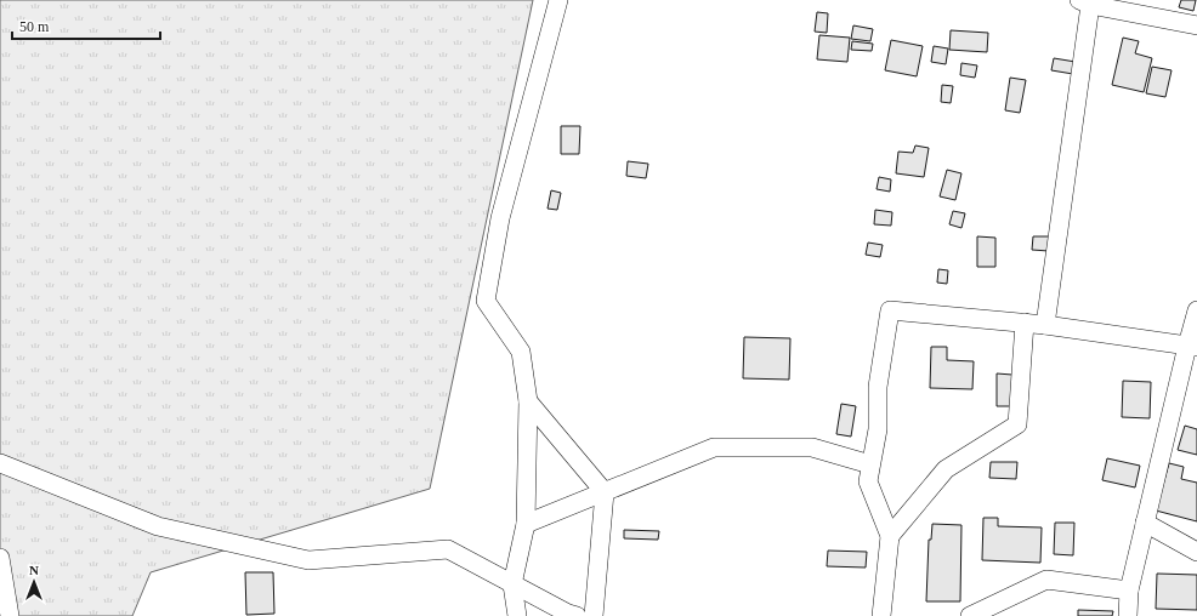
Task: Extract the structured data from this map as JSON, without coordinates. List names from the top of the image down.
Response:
{
  "scale_bar": "50 m",
  "north": "top"
}
